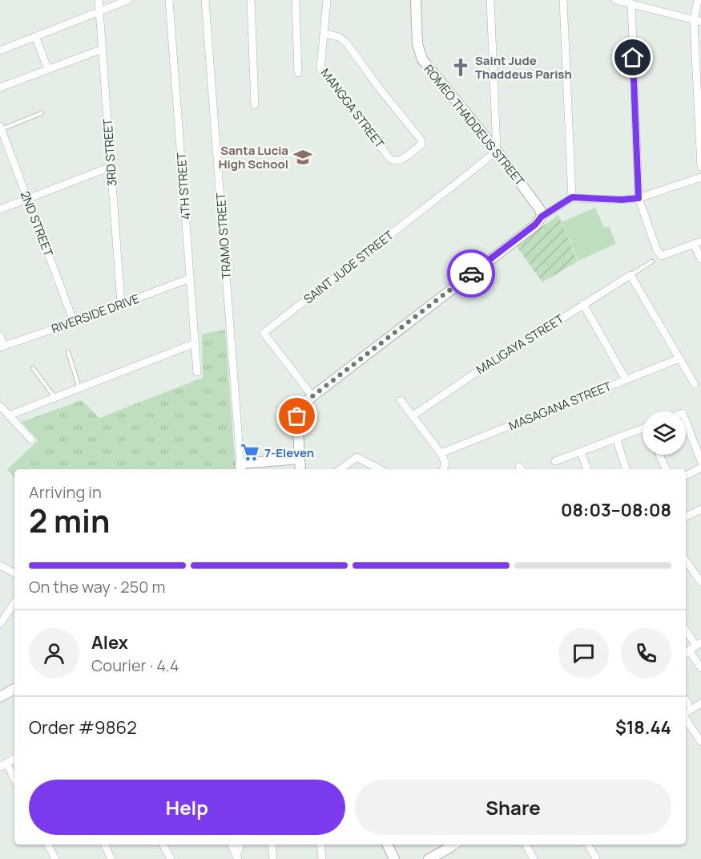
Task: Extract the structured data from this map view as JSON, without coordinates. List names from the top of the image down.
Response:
{
  "streets": {
    "street": [
      "MANGGA STREET",
      "ROMEO THADDEUS STREET",
      "3RD STREET",
      "4TH STREET",
      "2ND STREET",
      "TRAMO STREET",
      "SAINT JUDE STREET",
      "RIVERSIDE DRIVE",
      "MALIGAYA STREET",
      "MASAGANA STREET"
    ]
  },
  "crossings": [
    ["ROMEO THADDEUS STREET", "SAINT JUDE STREET"],
    ["3RD STREET", "RIVERSIDE DRIVE"],
    ["4TH STREET", "RIVERSIDE DRIVE"],
    ["2ND STREET", "RIVERSIDE DRIVE"]
  ],
  "places": {
    "church": ["Saint Jude Thaddeus Parish"],
    "school or university": ["Santa Lucia High School"],
    "supermarket": ["7-Eleven"]
  },
  "page": {
    "heading": ["2 min", "Arriving in", "08:03–08:08"],
    "panel": [
      "Alex",
      "Courier · 4.4",
      "Order #9862",
      "$18.44"
    ],
    "bar": "On the way · 250 m",
    "buttons": ["Help", "Share"]
  }
}
